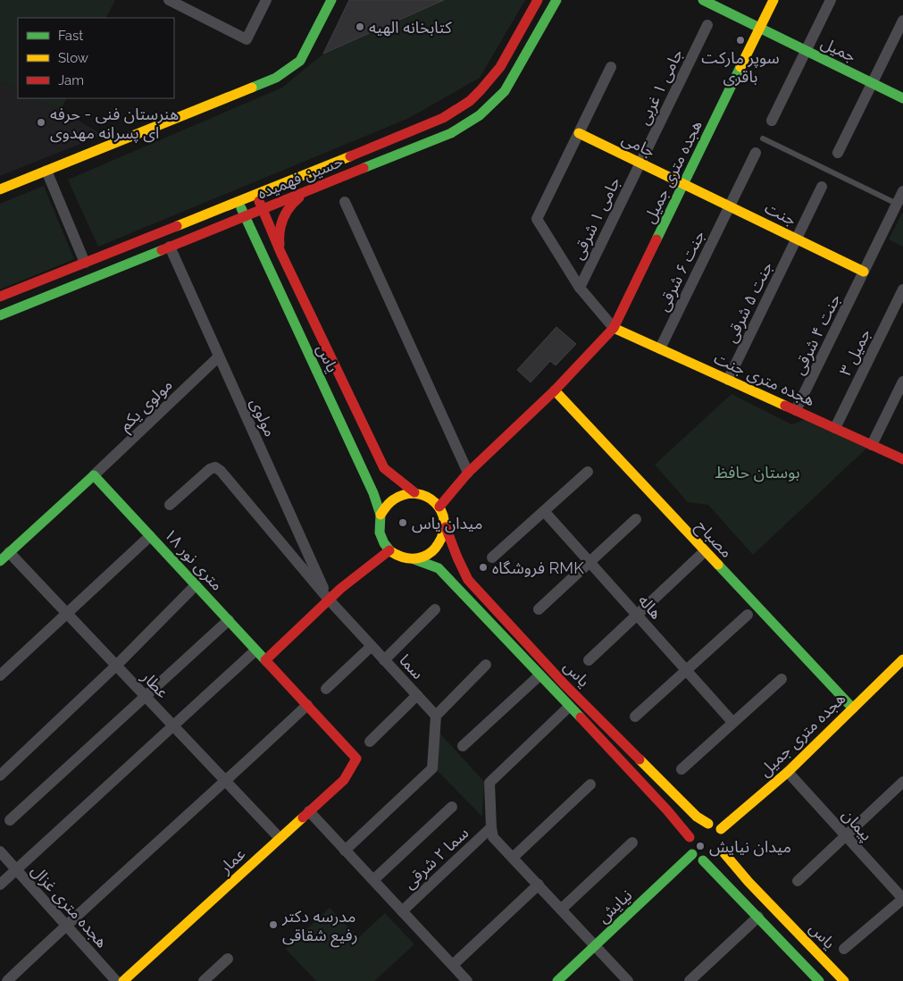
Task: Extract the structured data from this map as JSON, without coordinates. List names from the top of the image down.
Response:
{
  "streets": {
    "street": [
      "جمیل",
      "جامی ۱ غربی",
      "جامی",
      "هجده متری جمیل",
      "حسین فهمیده",
      "جنت",
      "جامی ۱ شرقی",
      "جنت ۶ شرقی",
      "جنت ۵ شرقی",
      "جنت ۴ شرقی",
      "جمیل ۳",
      "یاس",
      "هجده متری جنت",
      "مولوی یکم",
      "مولوی",
      "مصباح",
      "۱۸ متری نور",
      "هاله",
      "سما",
      "عطار",
      "پیمان",
      "سما ۲ شرقی",
      "عمار",
      "هجده متری غزال",
      "نیایش"
    ]
  },
  "crossings": [
    ["جمیل", "هجده متری جمیل"],
    ["جامی ۱ غربی", "جامی"],
    ["جامی ۱ غربی", "جامی ۱ شرقی"],
    ["جامی", "هجده متری جمیل"],
    ["جامی", "جنت"],
    ["جامی", "جامی ۱ شرقی"],
    ["هجده متری جمیل", "جنت"],
    ["هجده متری جمیل", "یاس"],
    ["هجده متری جمیل", "هجده متری جنت"],
    ["هجده متری جمیل", "مصباح"],
    ["هجده متری جمیل", "پیمان"],
    ["هجده متری جمیل", "نیایش"],
    ["حسین فهمیده", "یاس"],
    ["حسین فهمیده", "مولوی"],
    ["جنت", "جنت ۶ شرقی"],
    ["جنت", "جنت ۵ شرقی"],
    ["جنت", "جنت ۴ شرقی"],
    ["جنت ۶ شرقی", "هجده متری جنت"],
    ["جنت ۵ شرقی", "هجده متری جنت"],
    ["جنت ۴ شرقی", "هجده متری جنت"],
    ["جمیل ۳", "هجده متری جنت"],
    ["یاس", "نیایش"],
    ["مولوی یکم", "مولوی"],
    ["مولوی یکم", "۱۸ متری نور"],
    ["مولوی", "سما"],
    ["۱۸ متری نور", "عمار"],
    ["عطار", "عمار"]
  ],
  "parks": ["بوستان حافظ"],
  "places": [
    "کتابخانه الهیه",
    "سوپر مارکت باقری",
    "هنرستان فنی - حرفه ای پسرانه مهدوی",
    "میدان یاس",
    "فروشگاه RMK",
    "میدان نیایش",
    "مدرسه دکتر رفیع شقاقی"
  ],
  "legend": ["Fast", "Slow", "Jam"]
}
